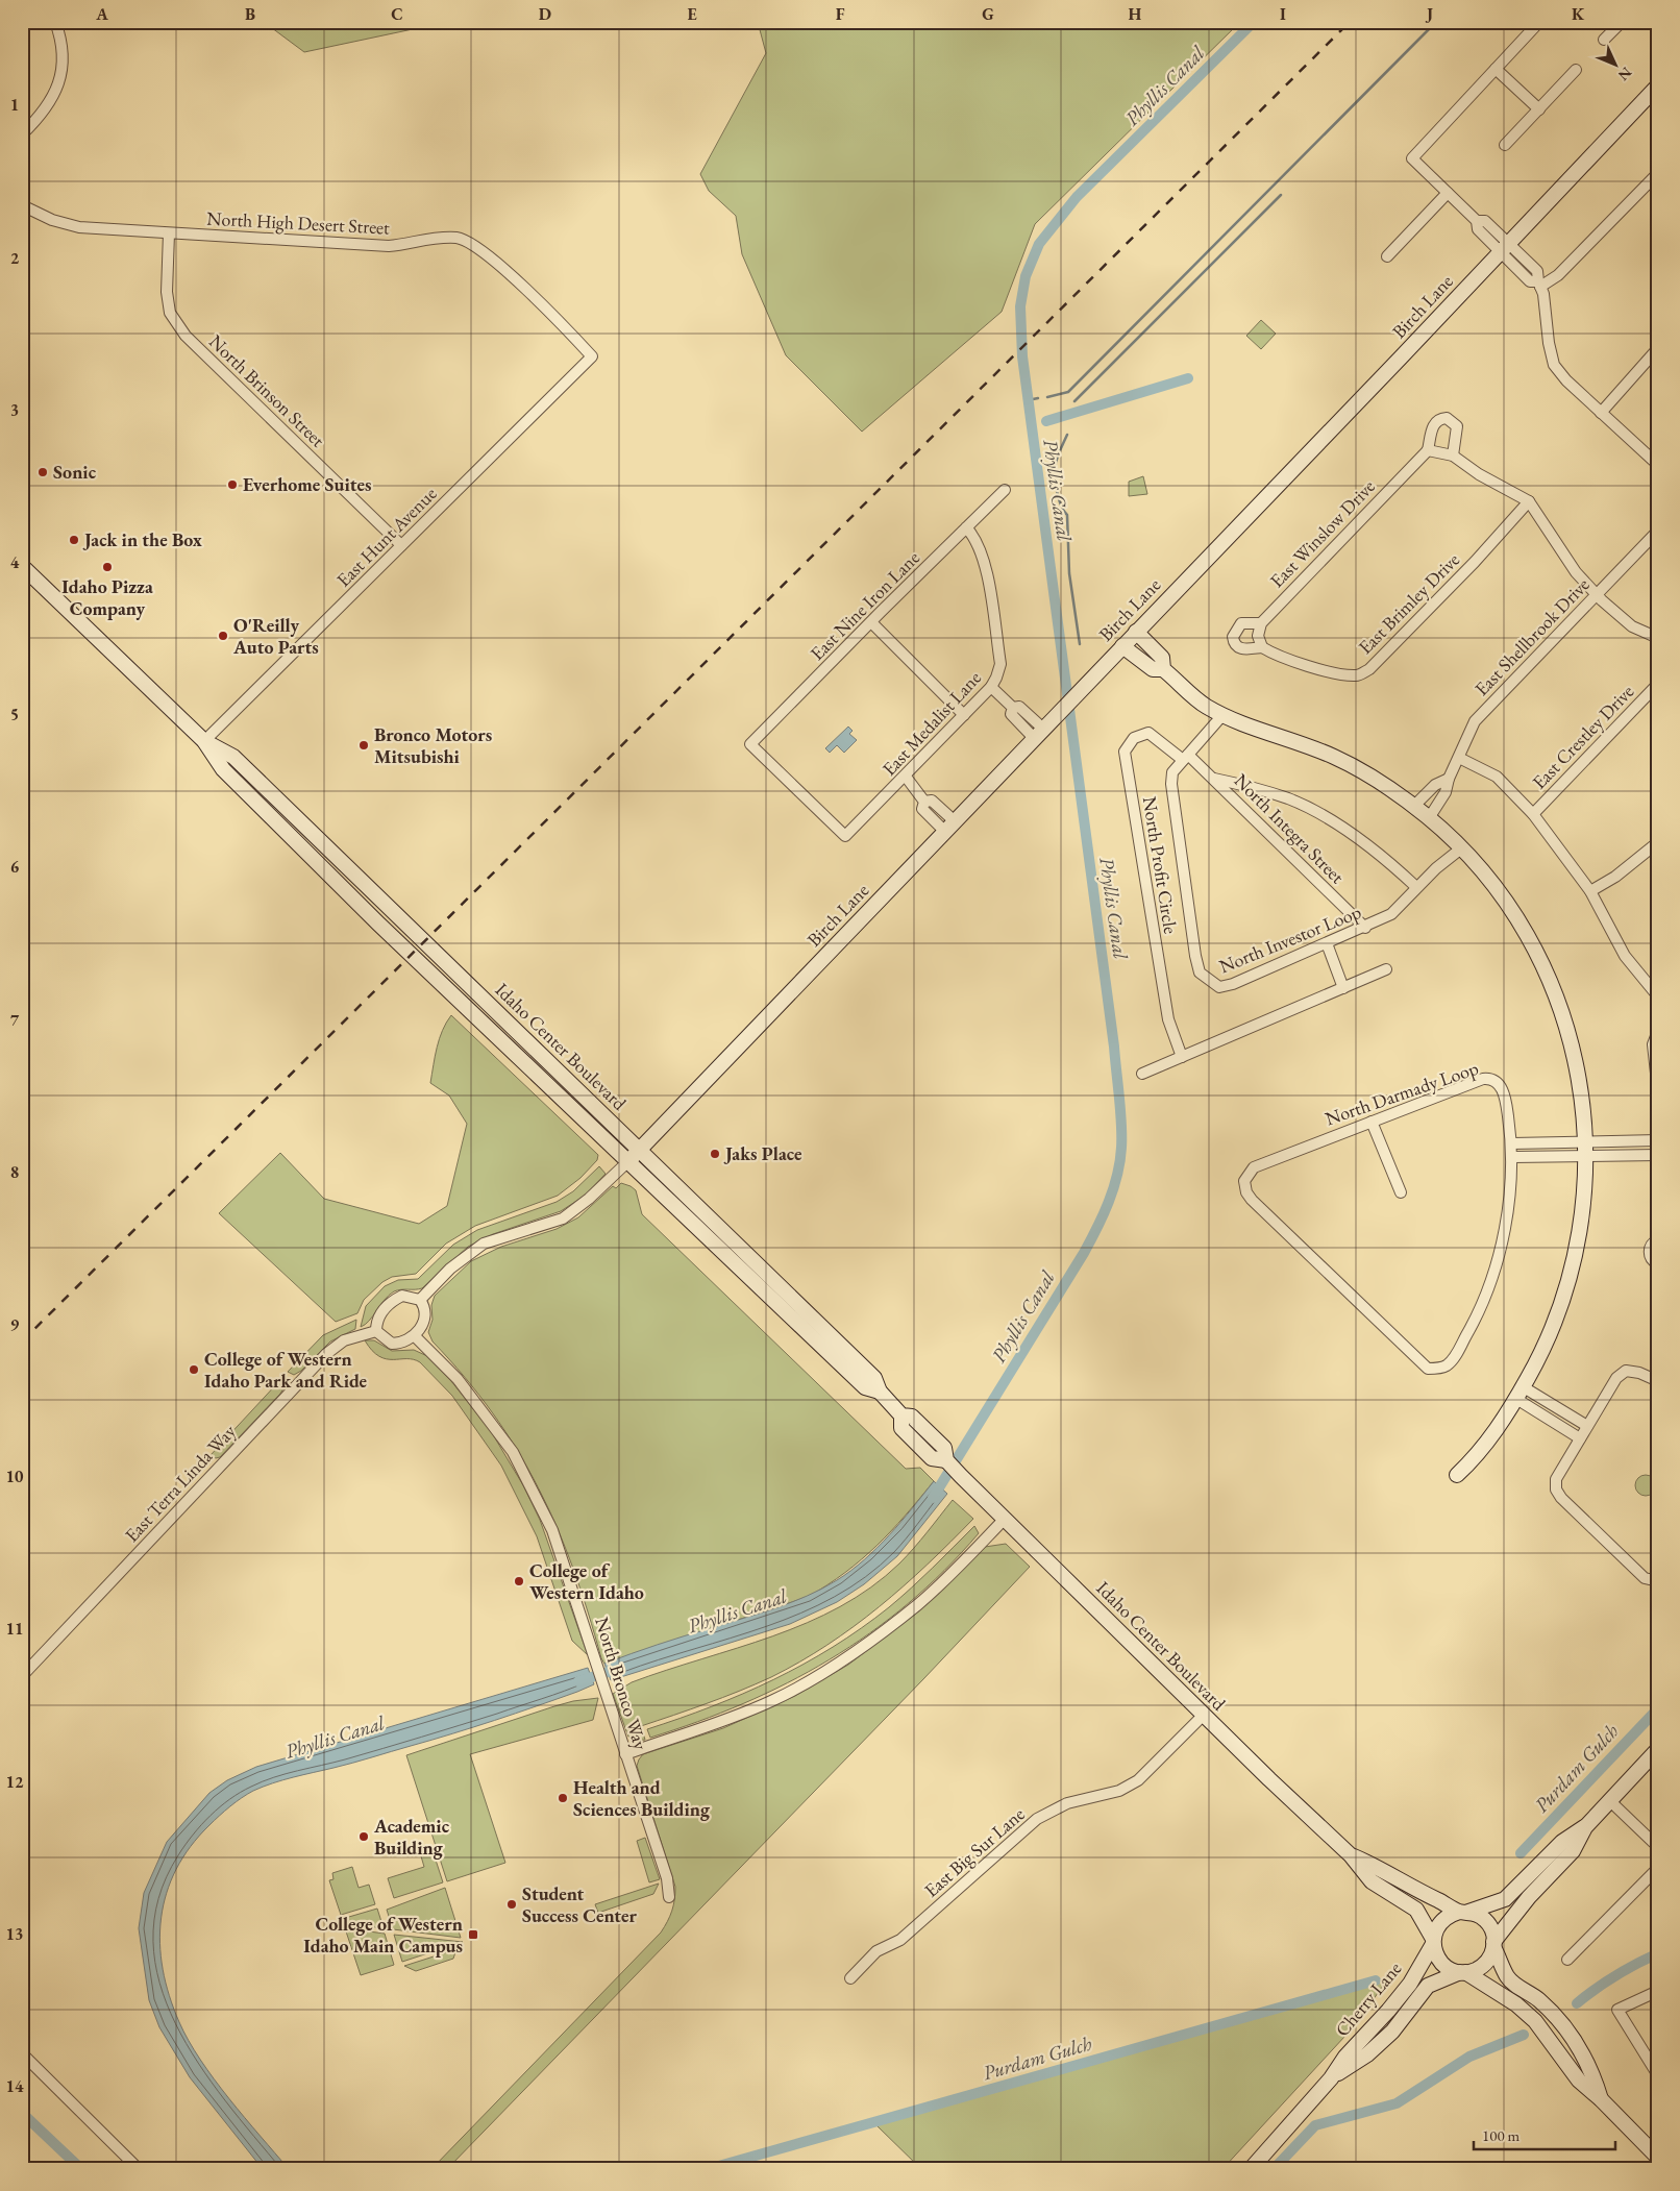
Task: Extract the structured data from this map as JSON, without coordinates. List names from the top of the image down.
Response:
{
  "streets": {
    "main road": ["Birch Lane", "Idaho Center Boulevard", "Cherry Lane"],
    "street": [
      "North High Desert Street",
      "North Brinson Street",
      "East Winslow Drive",
      "East Hunt Avenue",
      "East Brimley Drive",
      "East Nine Iron Lane",
      "East Shellbrook Drive",
      "East Medalist Lane",
      "East Crestley Drive",
      "North Integra Street",
      "North Profit Circle",
      "North Investor Loop",
      "North Darmady Loop",
      "East Terra Linda Way",
      "North Bronco Way",
      "East Big Sur Lane"
    ]
  },
  "crossings": [
    ["North High Desert Street", "North Brinson Street"],
    ["North High Desert Street", "East Hunt Avenue"],
    ["Birch Lane", "Idaho Center Boulevard"],
    ["North Brinson Street", "East Hunt Avenue"],
    ["East Hunt Avenue", "Idaho Center Boulevard"],
    ["East Nine Iron Lane", "East Medalist Lane"],
    ["North Integra Street", "North Profit Circle"],
    ["North Integra Street", "North Investor Loop"],
    ["North Profit Circle", "North Investor Loop"],
    ["Idaho Center Boulevard", "East Big Sur Lane"],
    ["Idaho Center Boulevard", "Cherry Lane"],
    ["East Terra Linda Way", "North Bronco Way"]
  ],
  "water": ["Phyllis Canal", "Purdam Gulch"],
  "places": {
    "other": [
      "Sonic",
      "Everhome Suites",
      "Jack in the Box",
      "Idaho Pizza Company",
      "O'Reilly Auto Parts",
      "Bronco Motors Mitsubishi",
      "Jaks Place",
      "College of Western Idaho Park and Ride",
      "College of Western Idaho",
      "Health and Sciences Building",
      "Academic Building",
      "Student Success Center"
    ],
    "transit": ["College of Western Idaho Main Campus"]
  },
  "scale_bar": "100 m",
  "north": "bottom right",
  "grid": {
    "columns": [
      "A",
      "B",
      "C",
      "D",
      "E",
      "F",
      "G",
      "H",
      "I",
      "J",
      "K"
    ],
    "rows": [
      "1",
      "2",
      "3",
      "4",
      "5",
      "6",
      "7",
      "8",
      "9",
      "10",
      "11",
      "12",
      "13",
      "14"
    ]
  }
}
